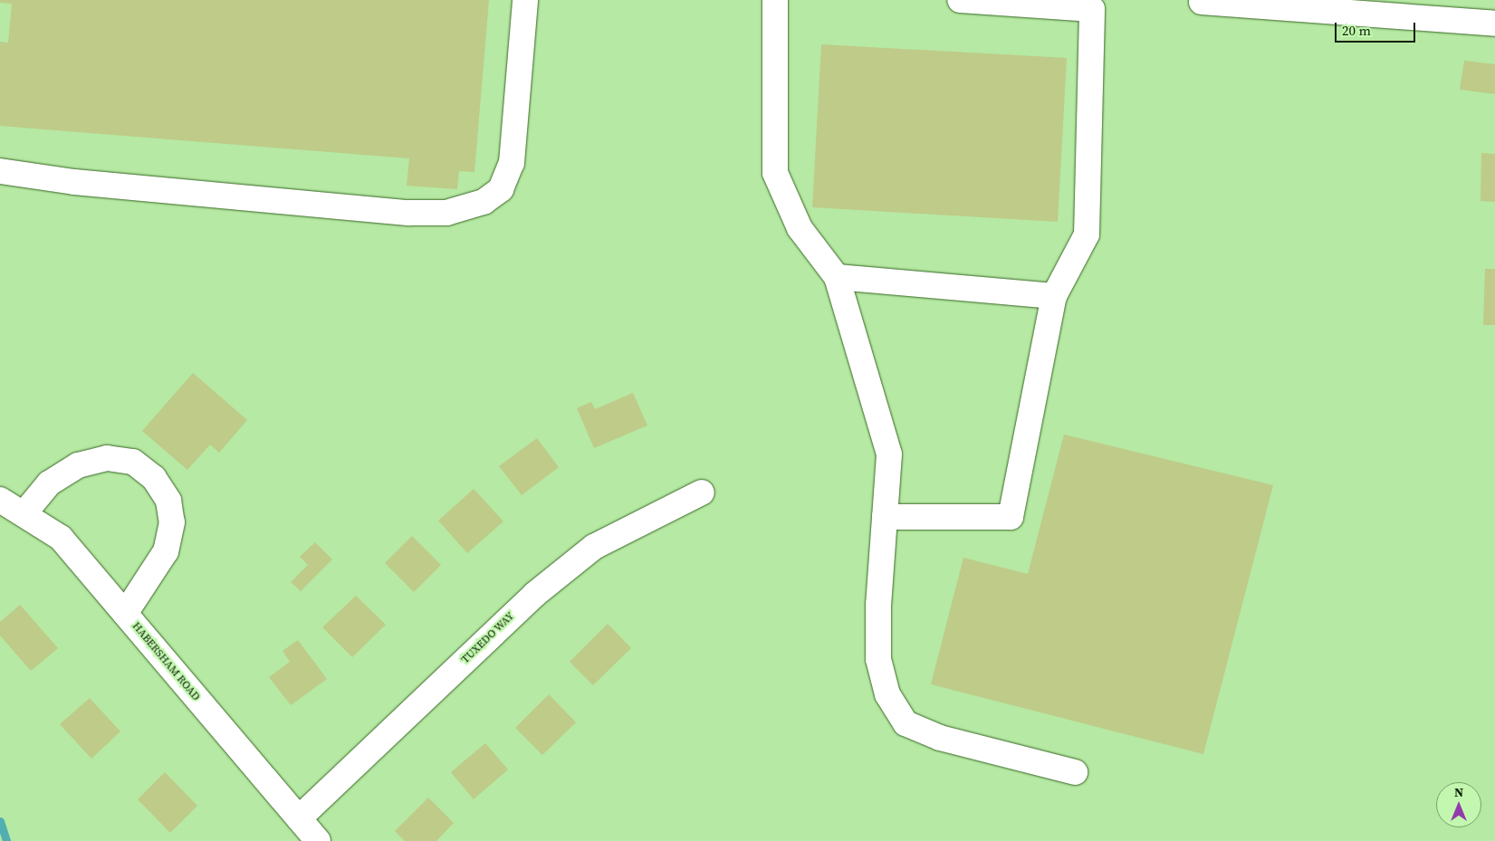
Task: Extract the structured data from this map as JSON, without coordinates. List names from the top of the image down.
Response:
{
  "streets": {
    "street": ["TUXEDO WAY", "HABERSHAM ROAD"]
  },
  "crossings": [
    ["TUXEDO WAY", "HABERSHAM ROAD"]
  ],
  "scale_bar": "20 m",
  "north": "top"
}
